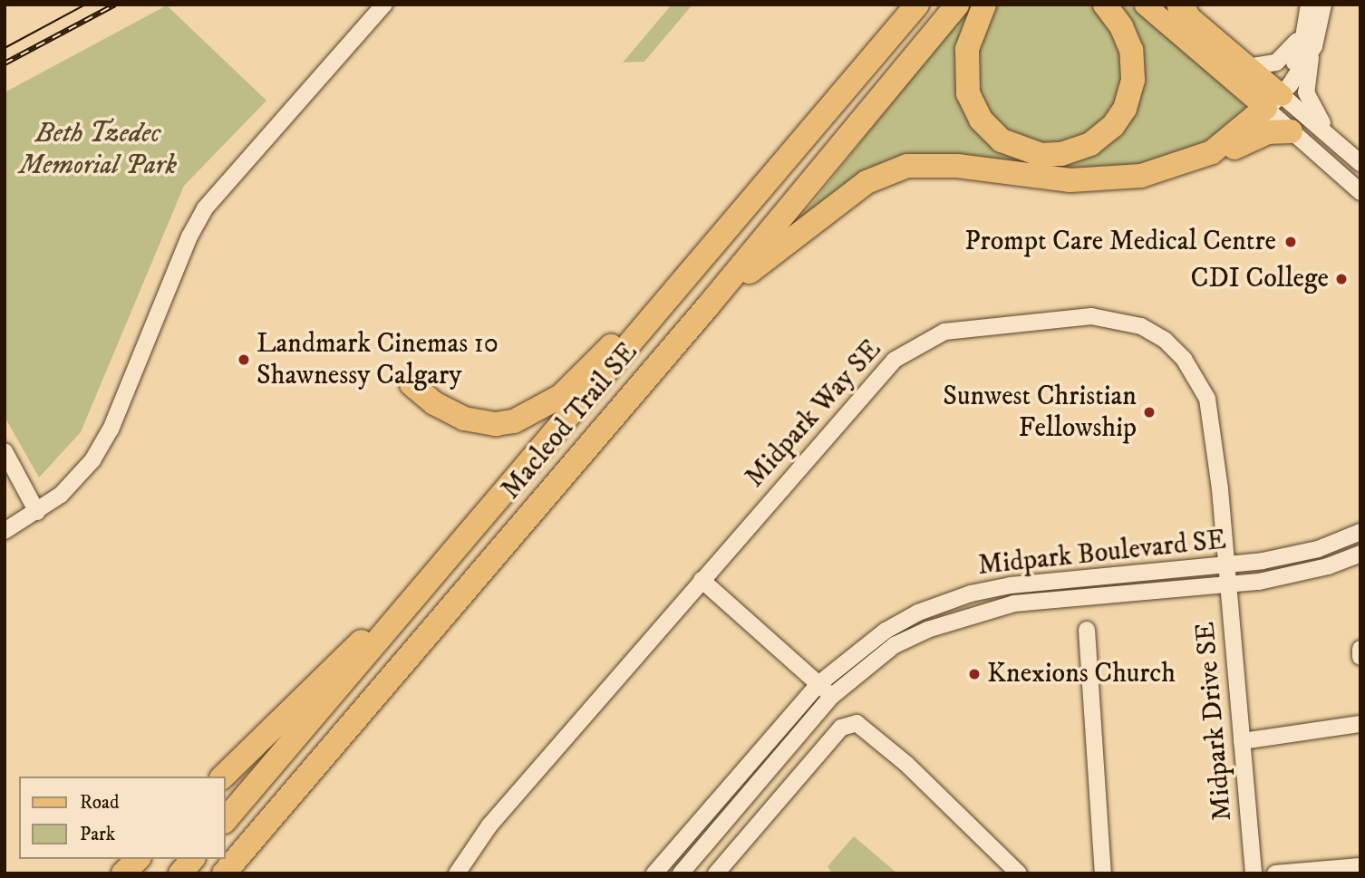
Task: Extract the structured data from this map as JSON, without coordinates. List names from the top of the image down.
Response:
{
  "streets": {
    "highway": ["Macleod Trail SE"],
    "street": ["Midpark Way SE", "Midpark Boulevard SE", "Midpark Drive SE"]
  },
  "crossings": [
    ["Midpark Way SE", "Midpark Boulevard SE"],
    ["Midpark Way SE", "Midpark Drive SE"],
    ["Midpark Boulevard SE", "Midpark Drive SE"]
  ],
  "parks": ["Beth Tzedec Memorial Park"],
  "places": [
    "Prompt Care Medical Centre",
    "CDI College",
    "Landmark Cinemas 10 Shawnessy Calgary",
    "Sunwest Christian Fellowship",
    "Knexions Church"
  ],
  "legend": ["Road", "Park"]
}
